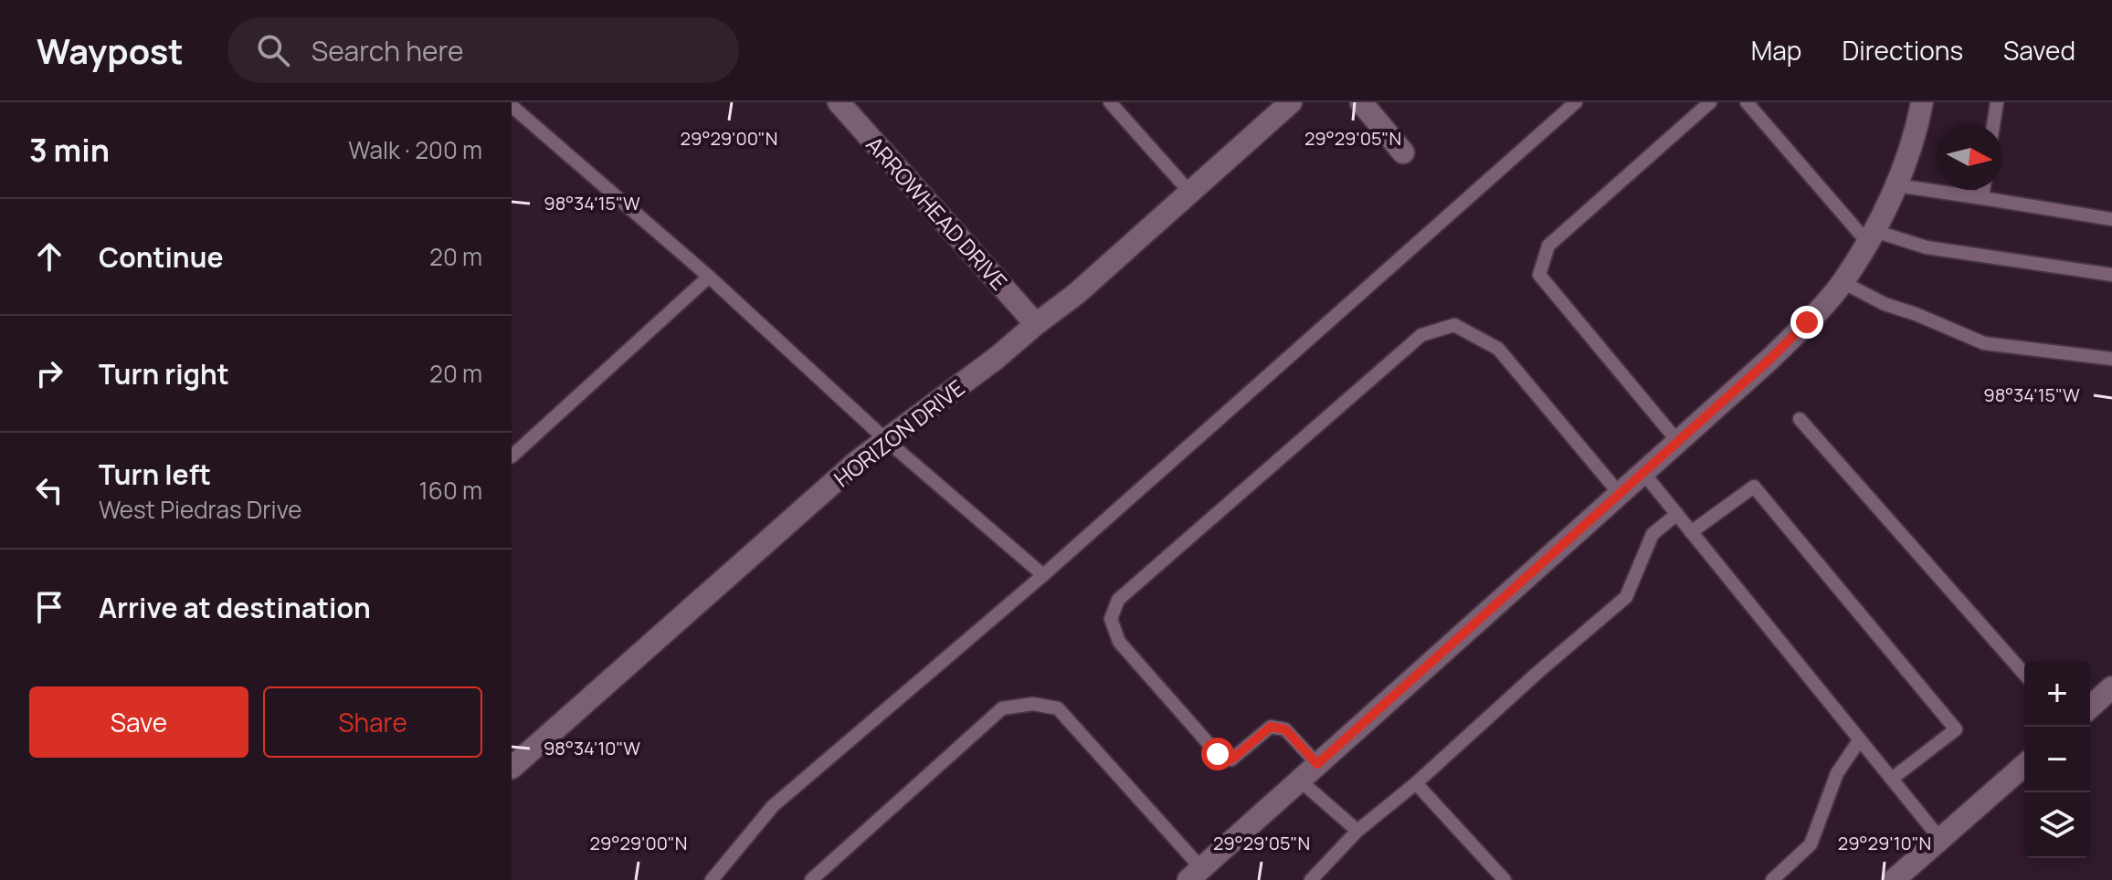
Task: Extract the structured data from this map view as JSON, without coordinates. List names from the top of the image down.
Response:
{
  "streets": {
    "street": ["ARROWHEAD DRIVE", "HORIZON DRIVE"]
  },
  "crossings": [
    ["ARROWHEAD DRIVE", "HORIZON DRIVE"]
  ],
  "north": "right",
  "page": {
    "header": "Waypost",
    "search": "Search here",
    "nav": ["Map", "Directions", "Saved"],
    "heading": ["3 min", "Walk · 200 m"],
    "list": [
      ["Continue", "20 m"],
      ["Turn right", "20 m"],
      ["Turn left", "West Piedras Drive", "160 m"],
      "Arrive at destination"
    ],
    "map_buttons": ["+", "−"],
    "buttons": ["Save", "Share"]
  },
  "coordinates": [
    "29°29'00\"N",
    "29°29'05\"N",
    "98°34'15\"W",
    "98°34'10\"W",
    "29°29'10\"N"
  ]
}
